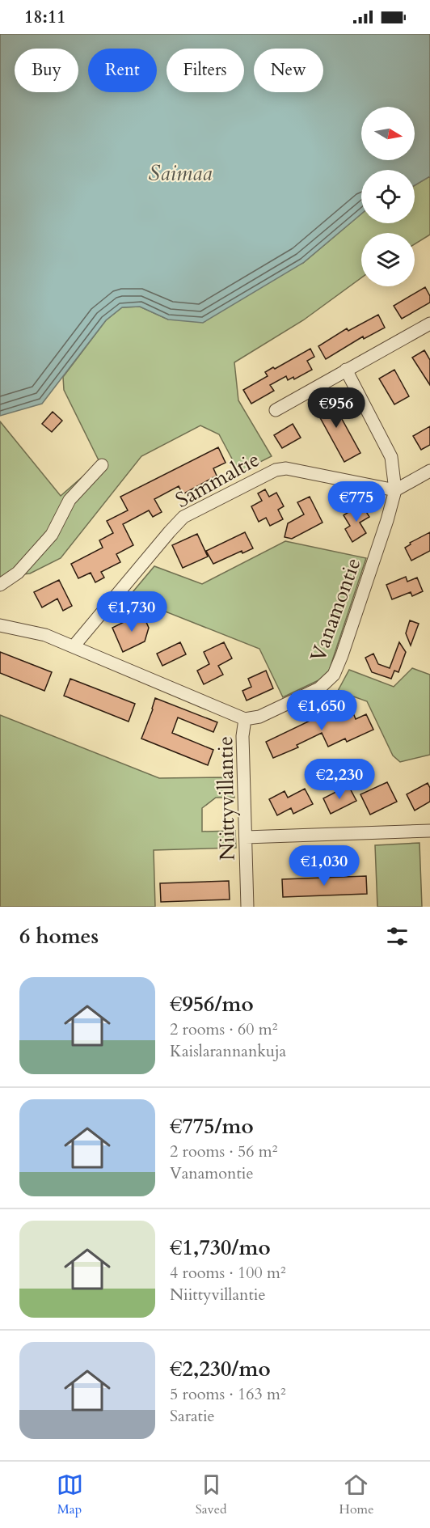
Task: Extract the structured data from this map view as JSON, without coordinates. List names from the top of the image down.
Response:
{
  "streets": {
    "street": ["Sammaltie", "Vanamontie", "Niittyvillantie"]
  },
  "crossings": [
    ["Sammaltie", "Vanamontie"],
    ["Sammaltie", "Niittyvillantie"],
    ["Vanamontie", "Niittyvillantie"]
  ],
  "water": ["Saimaa"],
  "north": "right",
  "page": {
    "status": "18:11",
    "chip": [
      "Buy",
      "Rent",
      "Filters",
      "New"
    ],
    "price": [
      "€956",
      "€775",
      "€1,730",
      "€1,650",
      "€2,230",
      "€1,030"
    ],
    "heading": "6 homes",
    "list": [
      {
        "name": "€956/mo",
        "note": "2 rooms · 60 m² · Kaislarannankuja"
      },
      {
        "name": "€775/mo",
        "note": "2 rooms · 56 m² · Vanamontie"
      },
      {
        "name": "€1,730/mo",
        "note": "4 rooms · 100 m² · Niittyvillantie"
      },
      {
        "name": "€2,230/mo",
        "note": "5 rooms · 163 m² · Saratie"
      }
    ],
    "tabs": ["Map", "Saved", "Home"]
  }
}
